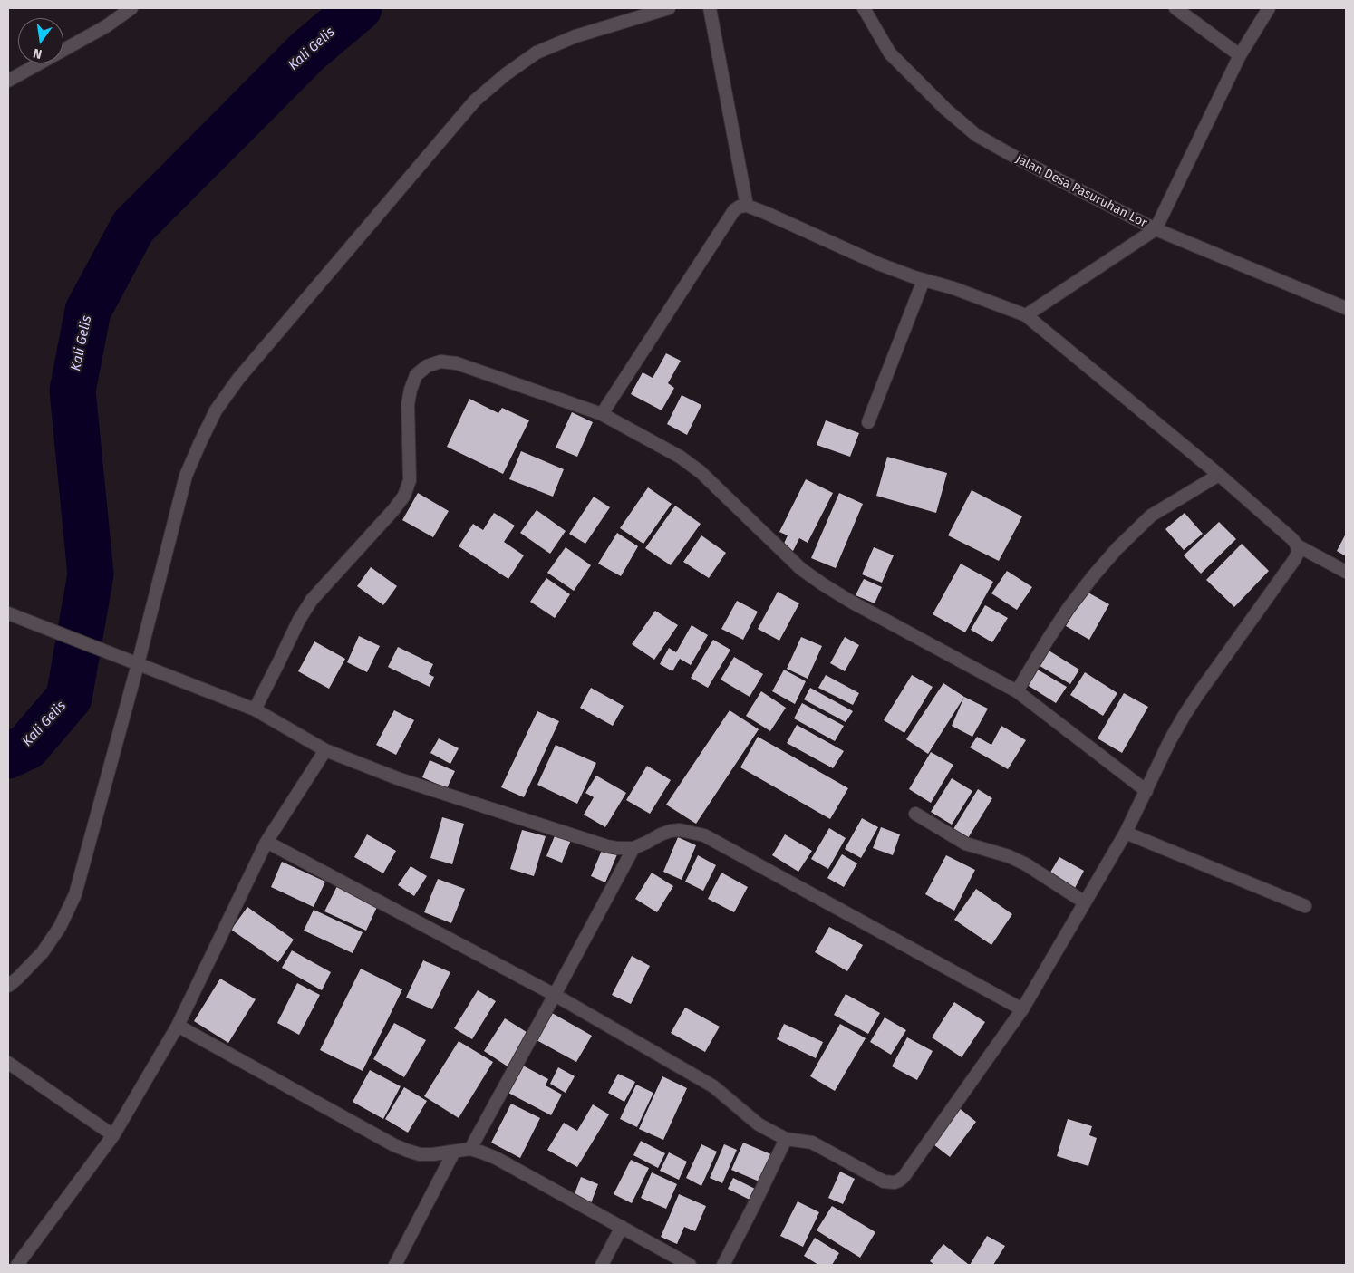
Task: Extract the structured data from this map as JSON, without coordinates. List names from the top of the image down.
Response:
{
  "streets": {
    "street": ["Jalan Desa Pasuruhan Lor"]
  },
  "water": ["Kali Gelis"],
  "north": "bottom"
}
